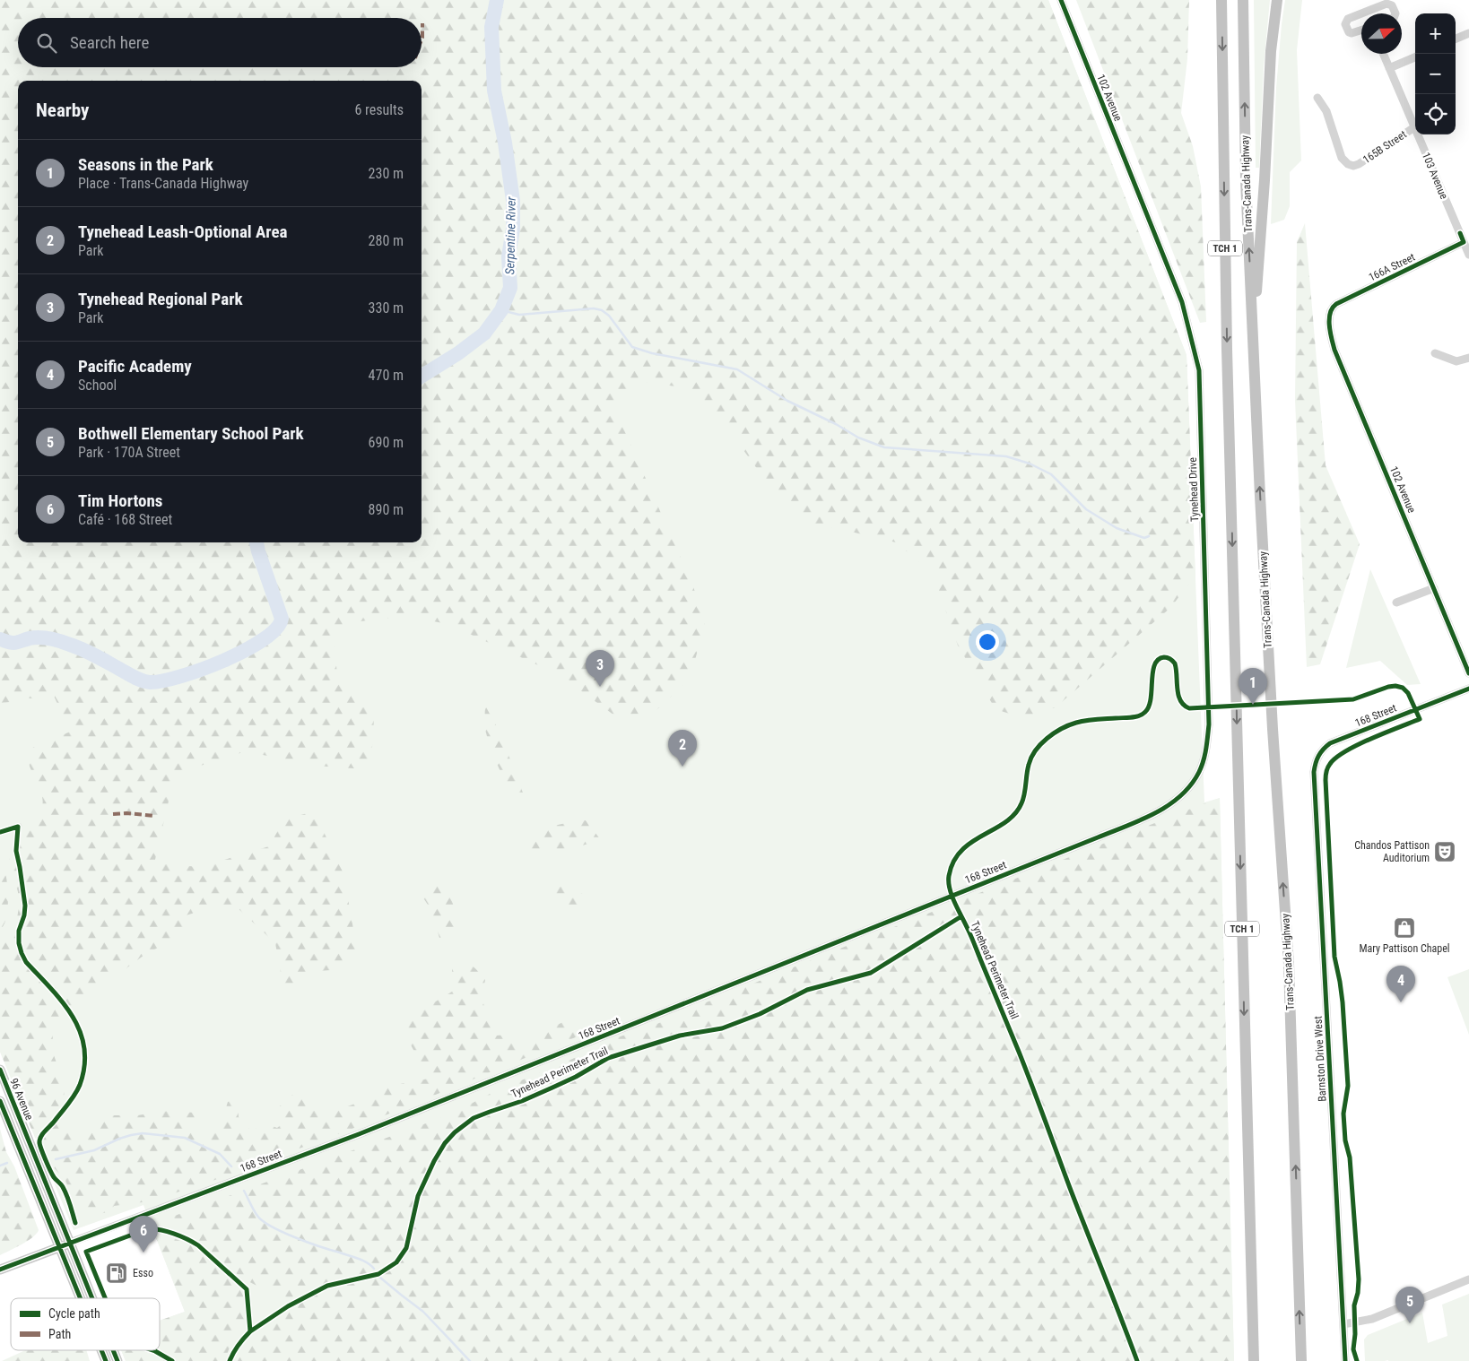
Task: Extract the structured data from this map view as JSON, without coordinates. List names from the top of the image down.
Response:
{
  "streets": {
    "highway": ["Trans-Canada Highway", "TCH 1"],
    "main road": ["168 Street", "96 Avenue"],
    "street": [
      "102 Avenue",
      "165B Street",
      "103 Avenue",
      "166A Street",
      "Tynehead Drive",
      "Barnston Drive West"
    ],
    "cycle path": ["Tynehead Perimeter Trail"]
  },
  "crossings": [
    ["102 Avenue", "166A Street"],
    ["102 Avenue", "Tynehead Drive"],
    ["165B Street", "103 Avenue"],
    ["103 Avenue", "166A Street"],
    ["Tynehead Drive", "168 Street"],
    ["168 Street", "Barnston Drive West"],
    ["168 Street", "96 Avenue"]
  ],
  "water": ["Serpentine River"],
  "places": {
    "theatre": ["Chandos Pattison Auditorium"],
    "shop": ["Mary Pattison Chapel"],
    "fuel station": ["Esso"]
  },
  "legend": ["Cycle path", "Path"],
  "north": "right",
  "page": {
    "map_buttons": ["+", "−"],
    "search": "Search here",
    "heading": ["Nearby", "6 results"],
    "list": [
      {
        "mark": "1",
        "name": "Seasons in the Park",
        "note": "Place · Trans-Canada Highway",
        "value": "230 m"
      },
      {
        "mark": "2",
        "name": "Tynehead Leash-Optional Area",
        "note": "Park",
        "value": "280 m"
      },
      {
        "mark": "3",
        "name": "Tynehead Regional Park",
        "note": "Park",
        "value": "330 m"
      },
      {
        "mark": "4",
        "name": "Pacific Academy",
        "note": "School",
        "value": "470 m"
      },
      {
        "mark": "5",
        "name": "Bothwell Elementary School Park",
        "note": "Park · 170A Street",
        "value": "690 m"
      },
      {
        "mark": "6",
        "name": "Tim Hortons",
        "note": "Café · 168 Street",
        "value": "890 m"
      }
    ],
    "pins": [
      "3",
      "1",
      "2",
      "4",
      "6",
      "5"
    ]
  }
}
